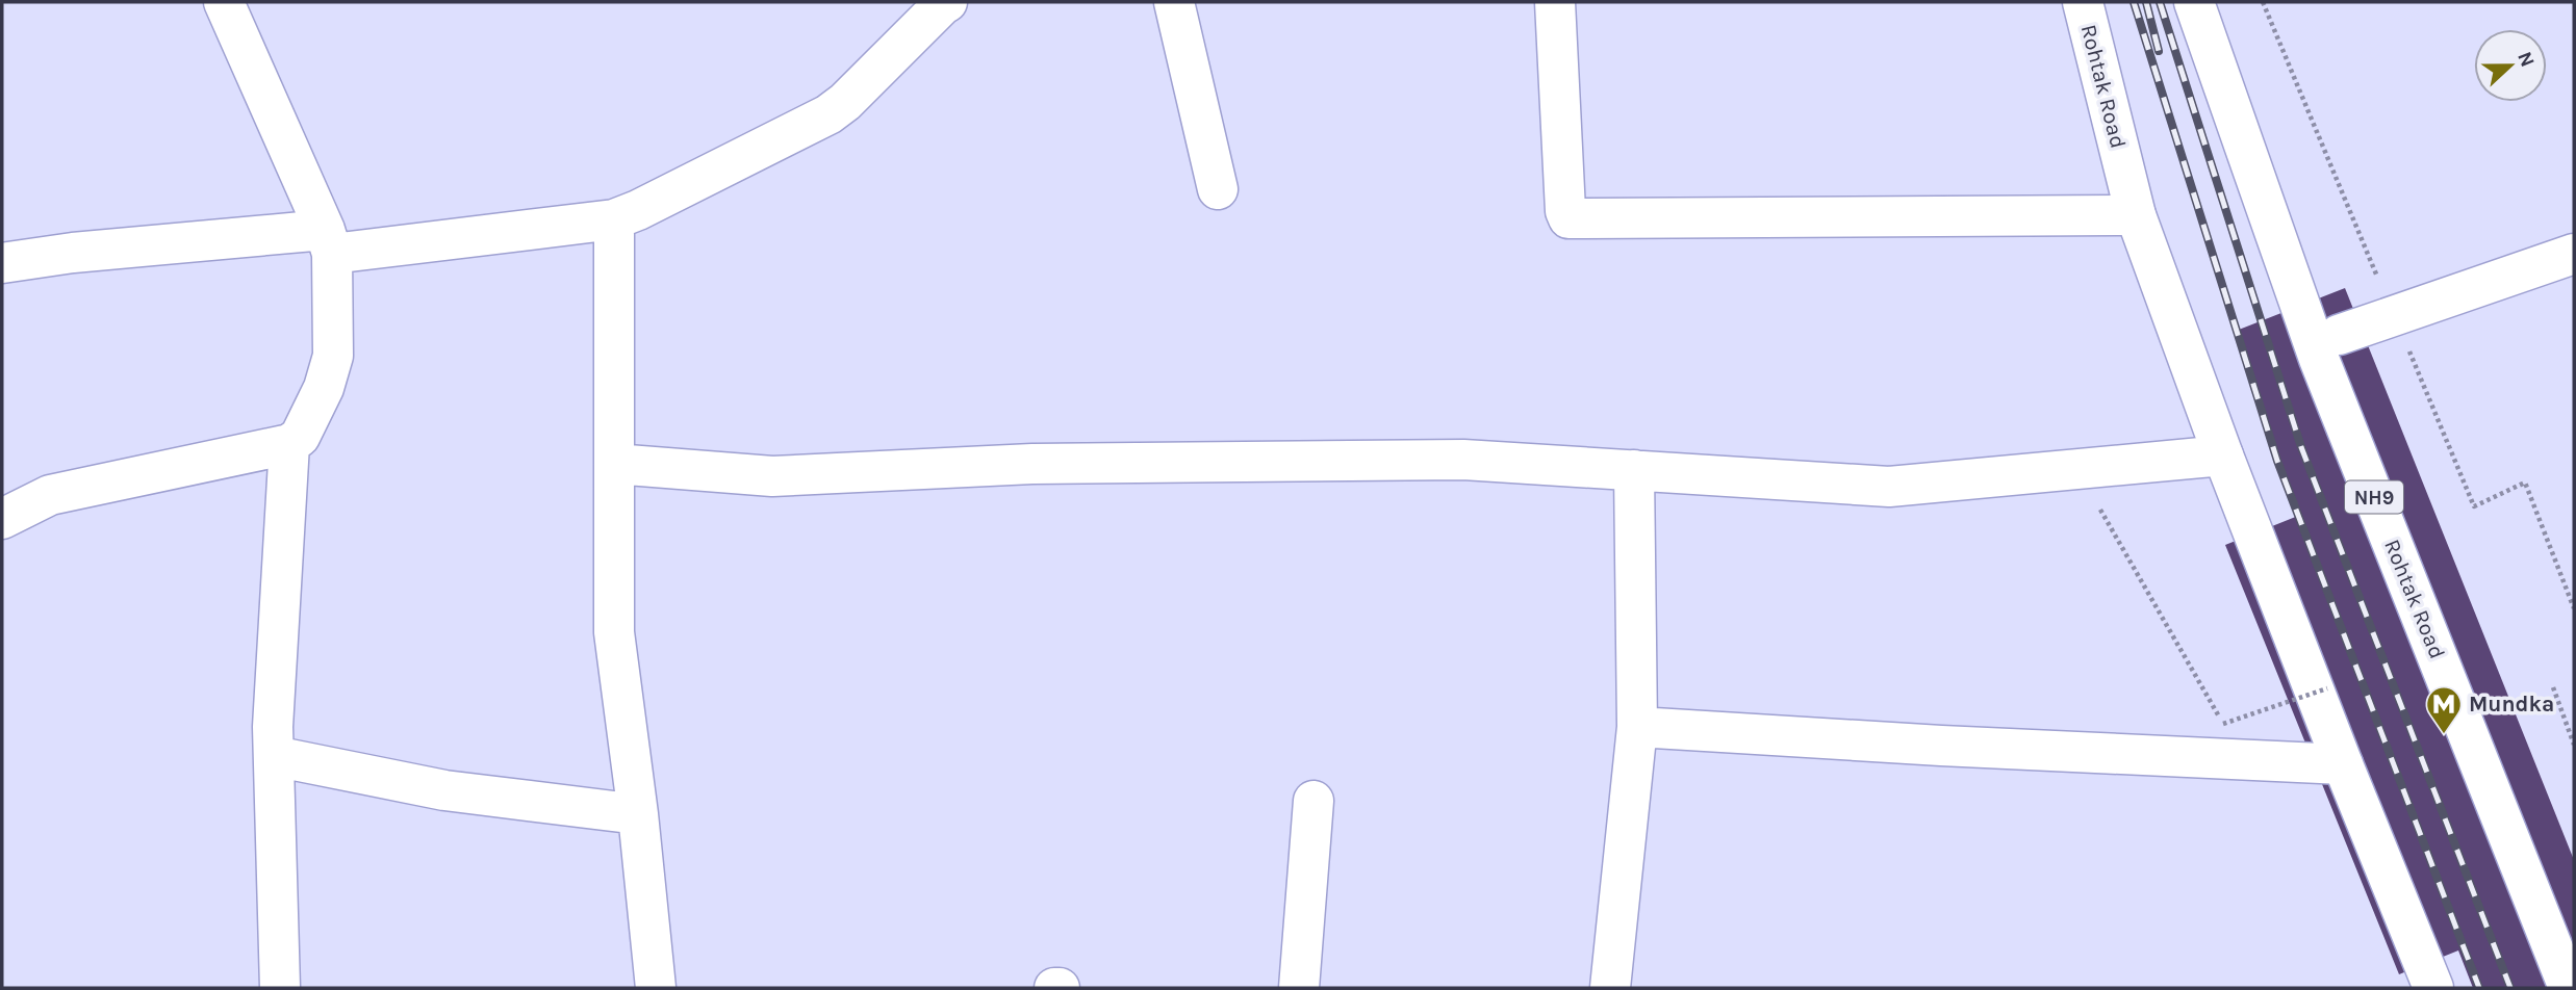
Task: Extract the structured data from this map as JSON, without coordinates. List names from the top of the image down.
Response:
{
  "streets": {
    "main road": ["Rohtak Road", "NH9"]
  },
  "places": {
    "metro station": ["Mundka"]
  },
  "north": "right"
}
